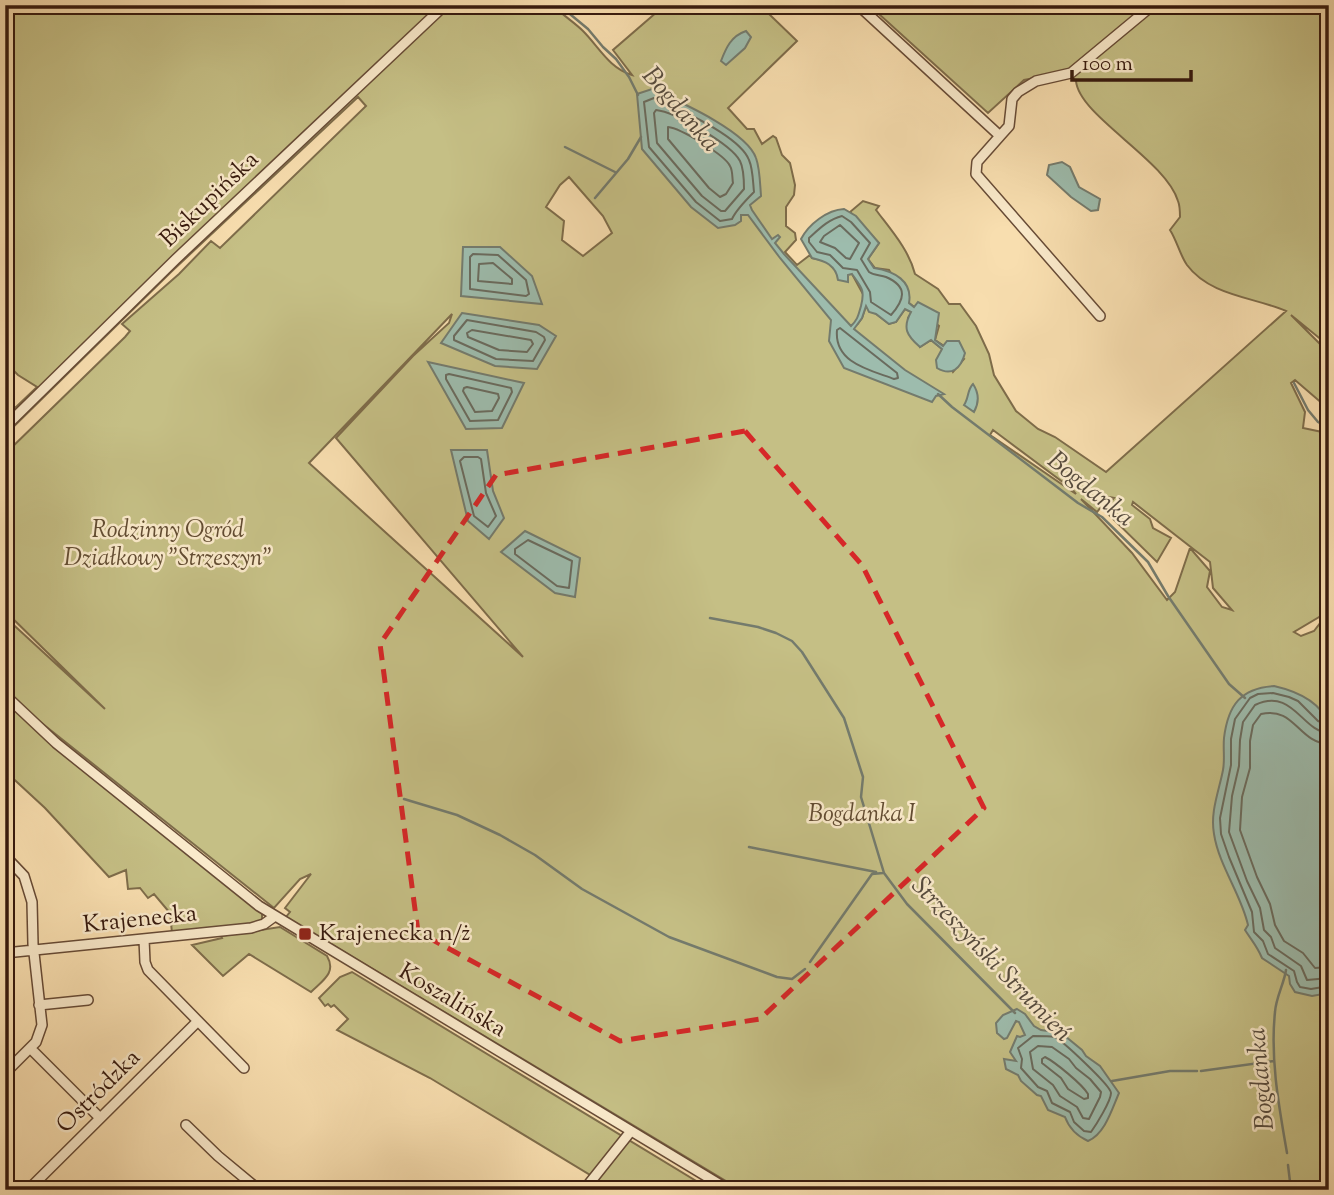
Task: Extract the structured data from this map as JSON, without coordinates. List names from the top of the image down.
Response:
{
  "streets": {
    "street": [
      "Biskupińska",
      "Krajenecka",
      "Koszalińska",
      "Ostródzka"
    ]
  },
  "crossings": [
    ["Krajenecka", "Koszalińska"]
  ],
  "water": ["Bogdanka", "Strzeszyński Strumień"],
  "parks": ["Rodzinny Ogród Działkowy \"Strzeszyn\"", "Bogdanka I"],
  "places": {
    "transit": ["Krajenecka n/ż"]
  },
  "scale_bar": "100 m"
}
